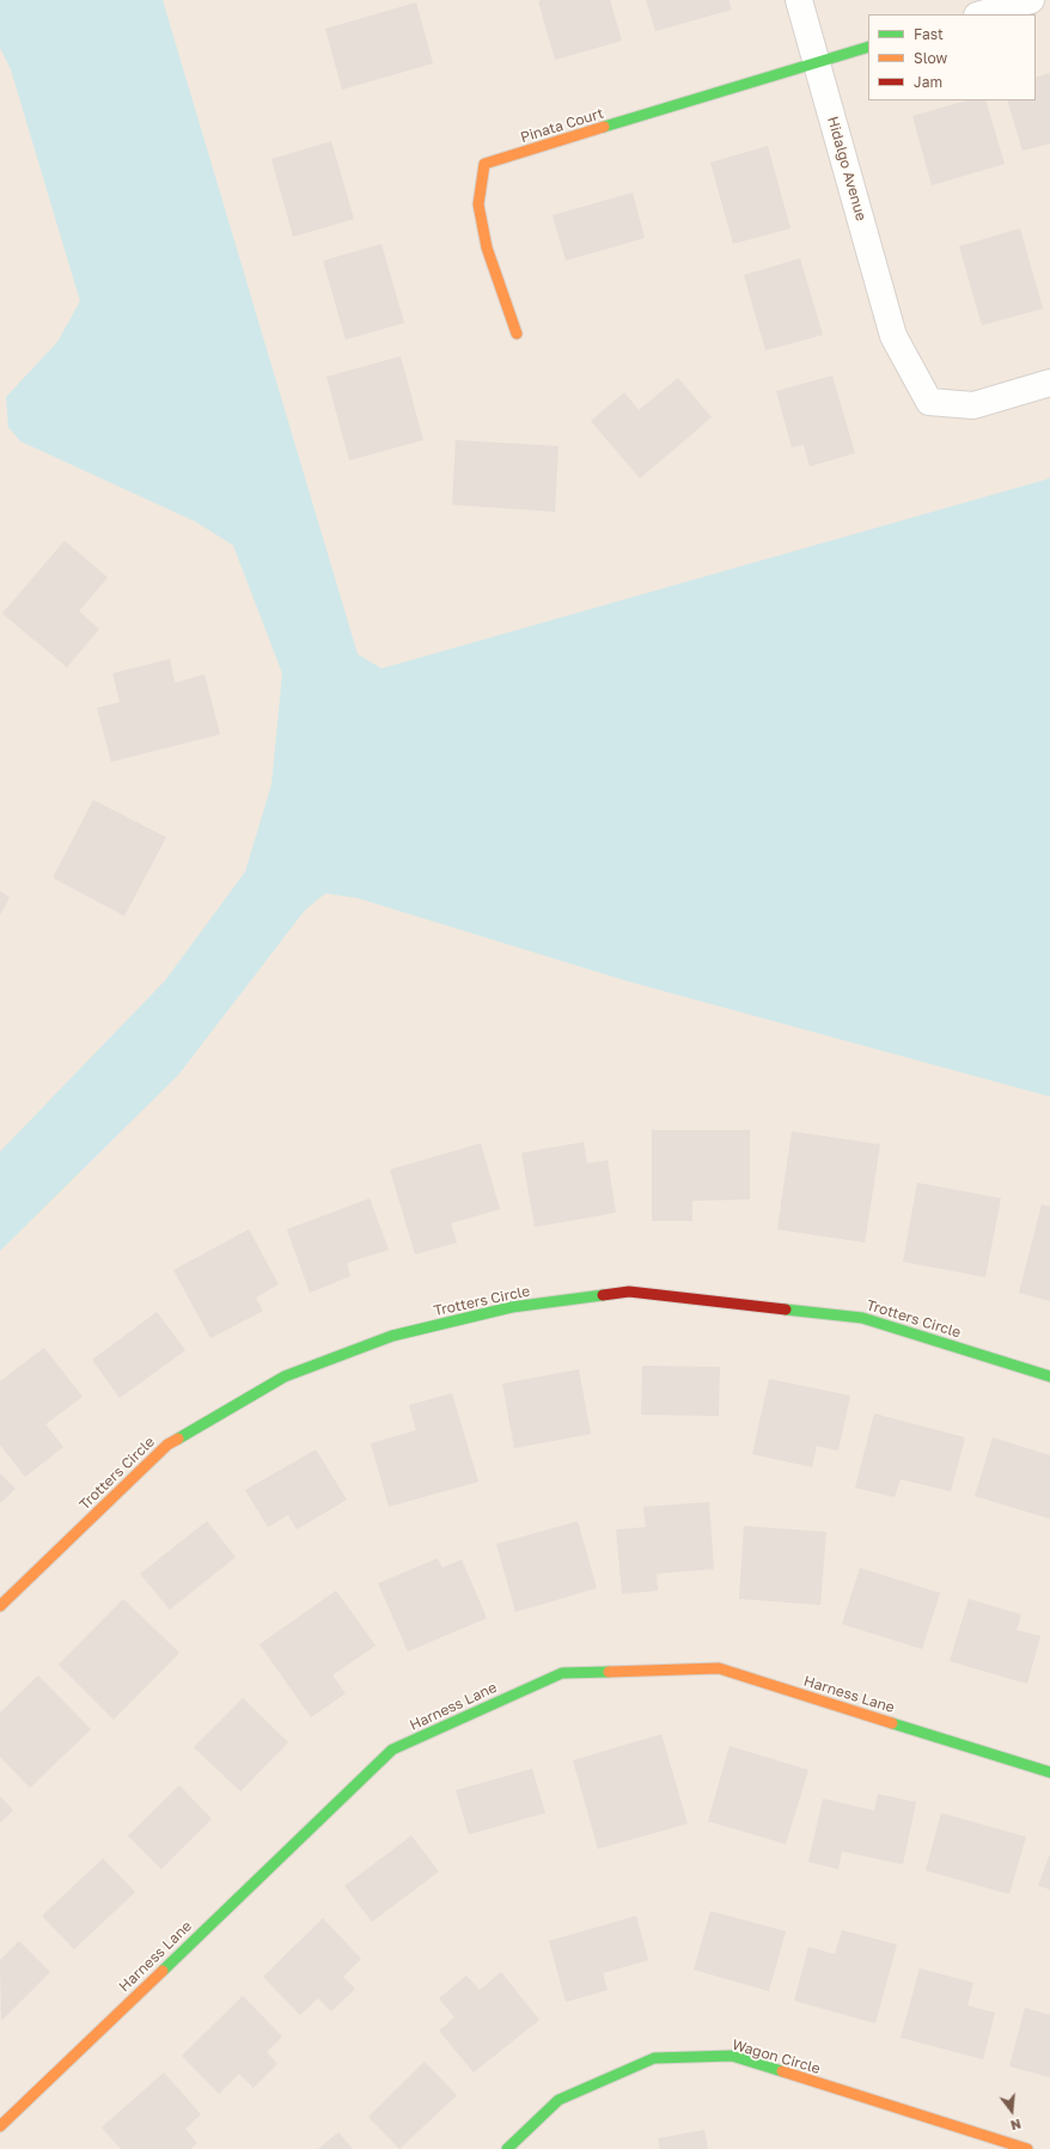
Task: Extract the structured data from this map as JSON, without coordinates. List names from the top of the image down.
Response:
{
  "streets": {
    "street": [
      "Pinata Court",
      "Hidalgo Avenue",
      "Trotters Circle",
      "Harness Lane",
      "Wagon Circle"
    ]
  },
  "crossings": [
    ["Pinata Court", "Hidalgo Avenue"]
  ],
  "legend": ["Fast", "Slow", "Jam"],
  "north": "bottom"
}
